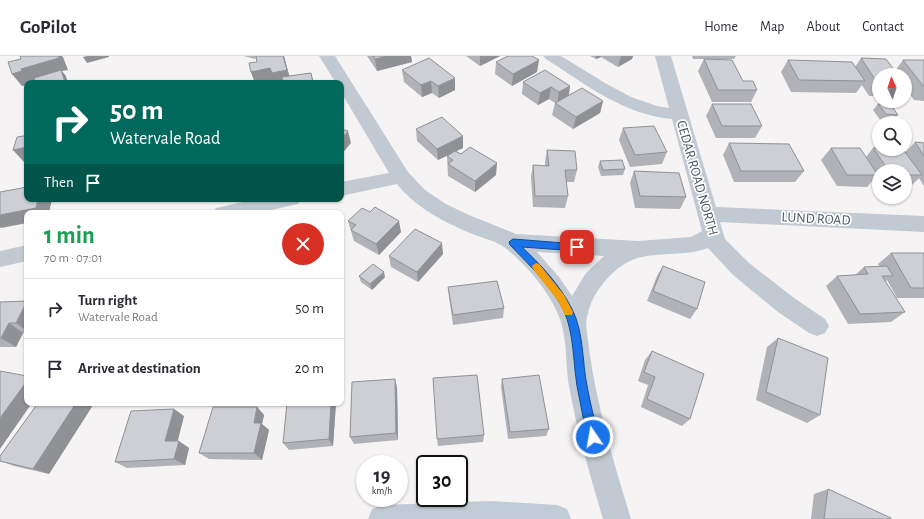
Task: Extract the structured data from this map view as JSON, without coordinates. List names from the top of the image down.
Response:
{
  "streets": {
    "street": ["CEDAR ROAD NORTH", "LUND ROAD"]
  },
  "crossings": [
    ["CEDAR ROAD NORTH", "LUND ROAD"]
  ],
  "north": "top",
  "page": {
    "header": "GoPilot",
    "nav": [
      "Home",
      "Map",
      "About",
      "Contact"
    ],
    "turn": ["50 m", "Watervale Road"],
    "then": "Then",
    "heading": ["1 min", "70 m · 07:01"],
    "list": [
      {
        "name": "Turn right",
        "note": "Watervale Road",
        "value": "50 m"
      },
      {
        "name": "Arrive at destination",
        "value": "20 m"
      }
    ],
    "speed": "19 km/h",
    "limit": "30"
  }
}
